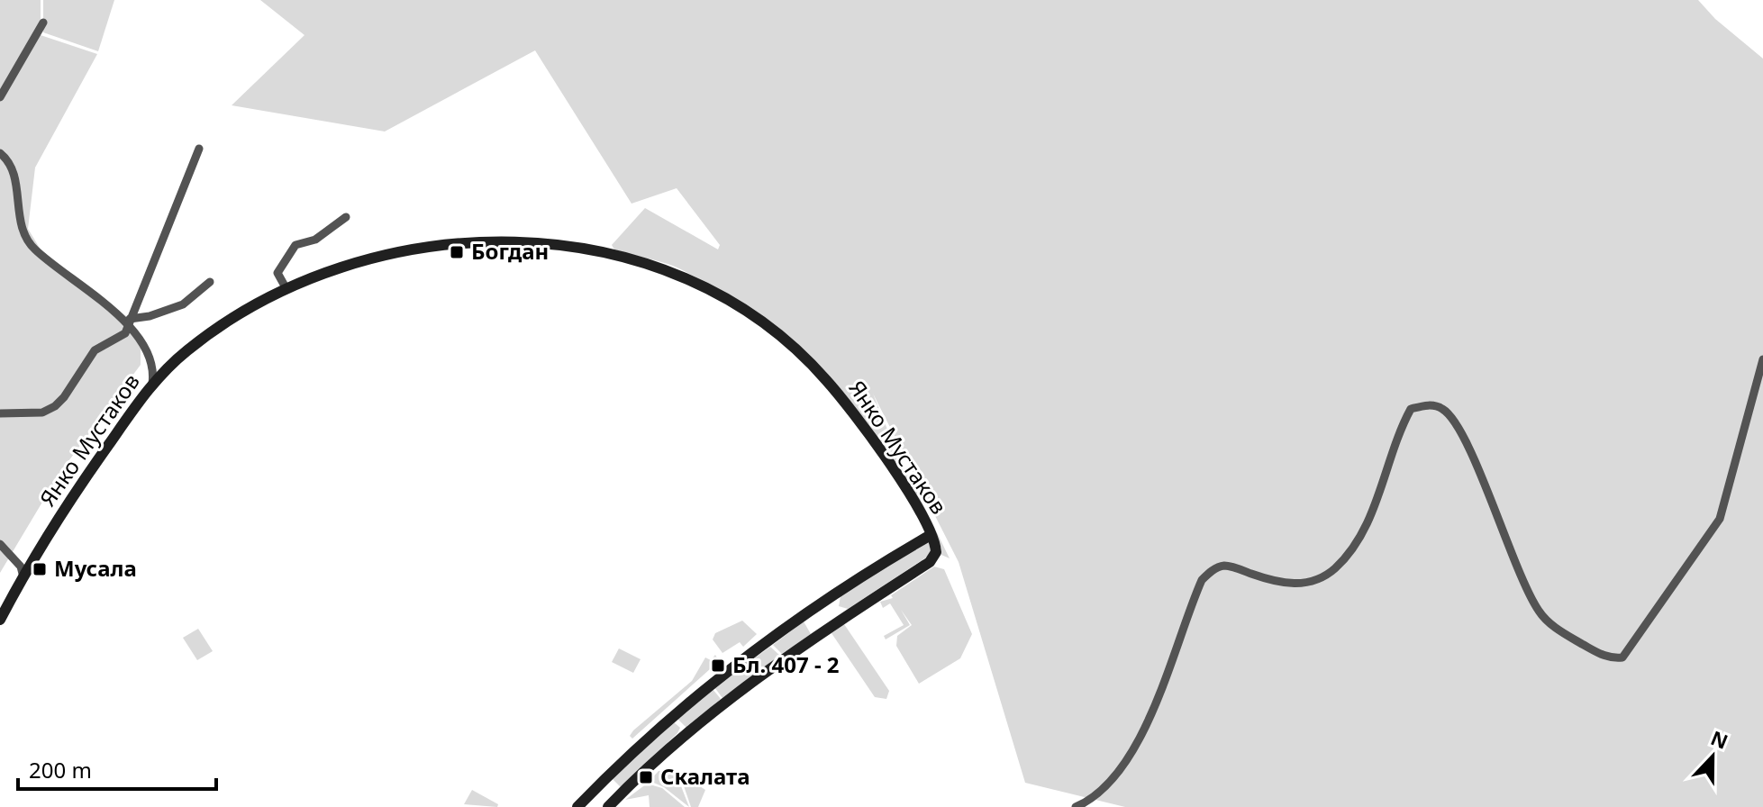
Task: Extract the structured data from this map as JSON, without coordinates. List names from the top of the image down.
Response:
{
  "streets": {
    "street": ["Янко Мустаков"]
  },
  "places": {
    "transit": [
      "Богдан",
      "Мусала",
      "Бл. 407 - 2",
      "Скалата"
    ]
  },
  "scale_bar": "200 m",
  "north": "top"
}
